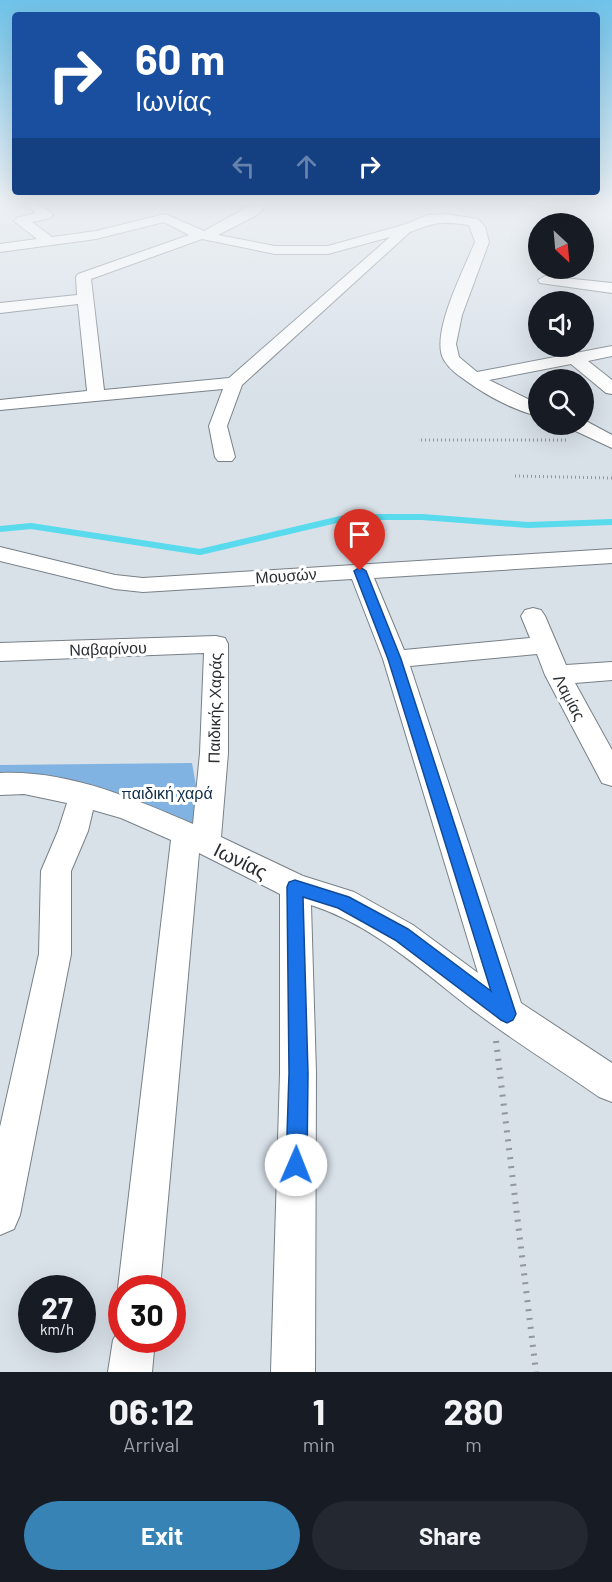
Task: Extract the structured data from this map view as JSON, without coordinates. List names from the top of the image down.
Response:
{
  "streets": {
    "street": [
      "Μουσών",
      "Ναβαρίνου",
      "Λαμίας",
      "Παιδικής Χαράς",
      "Ιωνίας"
    ]
  },
  "crossings": [
    ["Ναβαρίνου", "Παιδικής Χαράς"],
    ["Παιδικής Χαράς", "Ιωνίας"]
  ],
  "parks": ["παιδική χαρά"],
  "north": "bottom right",
  "page": {
    "turn": ["60 m", "Ιωνίας"],
    "speed": "27 km/h",
    "limit": "30",
    "eta": [
      "06:12",
      "Arrival",
      "1",
      "min",
      "280",
      "m"
    ],
    "buttons": ["Exit", "Share"]
  }
}
